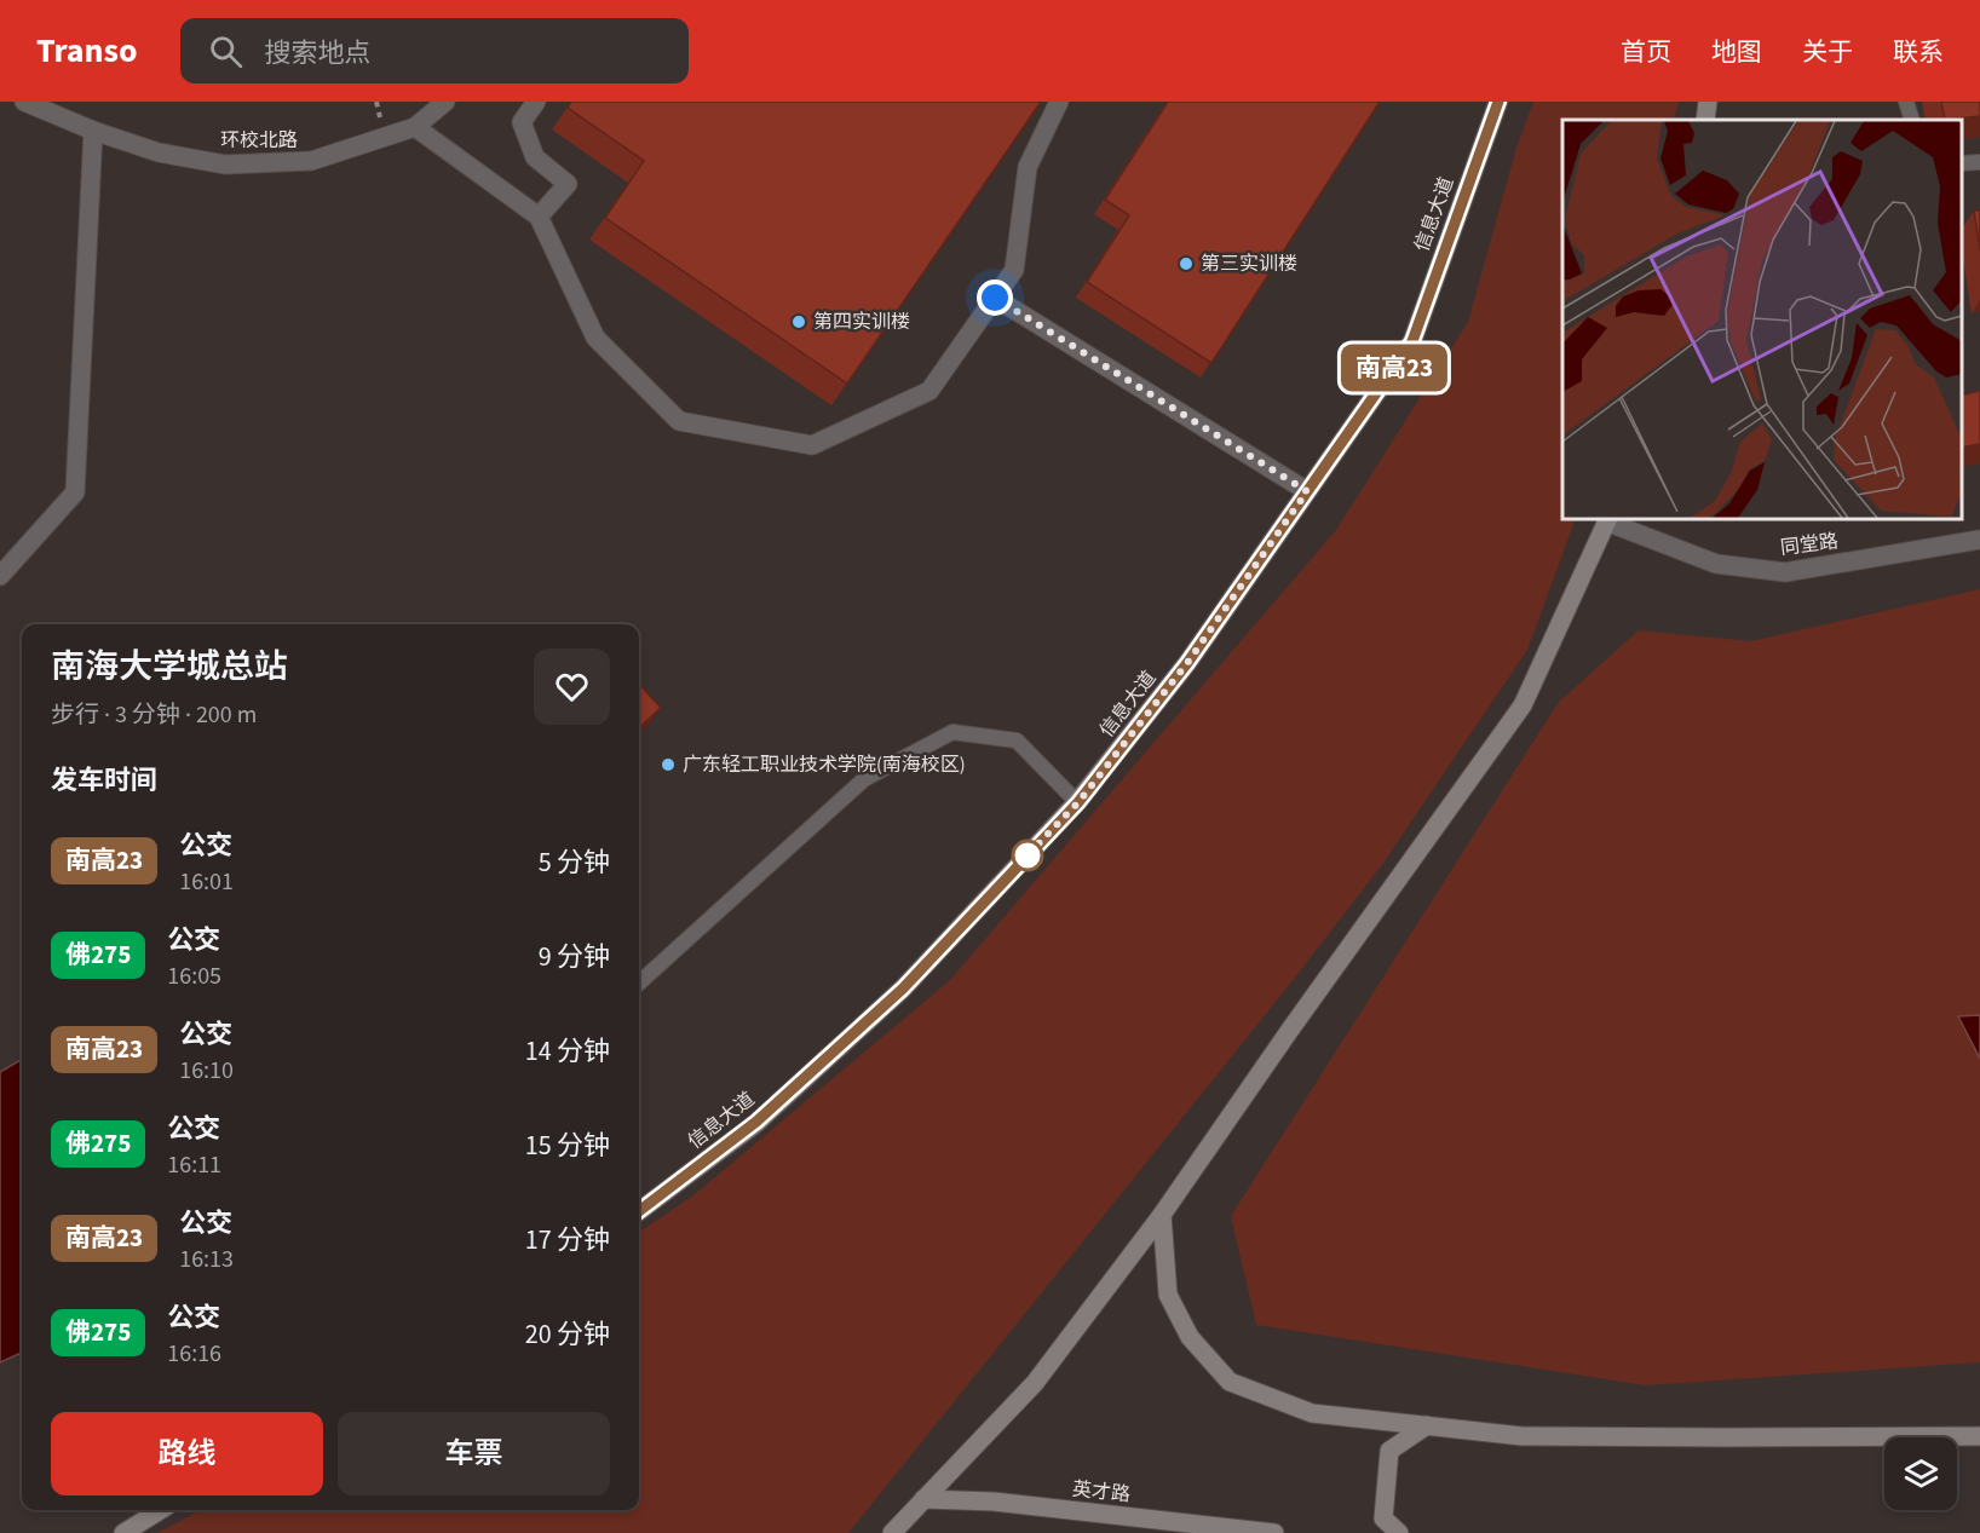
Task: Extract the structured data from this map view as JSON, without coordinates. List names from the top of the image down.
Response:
{
  "streets": {
    "main road": ["信息大道", "英才路"],
    "street": ["环校北路", "同堂路"]
  },
  "places": ["第三实训楼", "第四实训楼", "广东轻工职业技术学院(南海校区)"],
  "lines": ["bus line 南高23"],
  "page": {
    "header": "Transo",
    "search": "搜索地点",
    "nav": [
      "首页",
      "地图",
      "关于",
      "联系"
    ],
    "on_map": "南高23",
    "heading": [
      ["南海大学城总站", "步行 · 3 分钟 · 200 m"],
      "发车时间"
    ],
    "list": [
      {
        "mark": "南高23",
        "name": "公交",
        "note": "16:01",
        "value": "5 分钟"
      },
      {
        "mark": "佛275",
        "name": "公交",
        "note": "16:05",
        "value": "9 分钟"
      },
      {
        "mark": "南高23",
        "name": "公交",
        "note": "16:10",
        "value": "14 分钟"
      },
      {
        "mark": "佛275",
        "name": "公交",
        "note": "16:11",
        "value": "15 分钟"
      },
      {
        "mark": "南高23",
        "name": "公交",
        "note": "16:13",
        "value": "17 分钟"
      },
      {
        "mark": "佛275",
        "name": "公交",
        "note": "16:16",
        "value": "20 分钟"
      }
    ],
    "buttons": ["路线", "车票"]
  }
}
